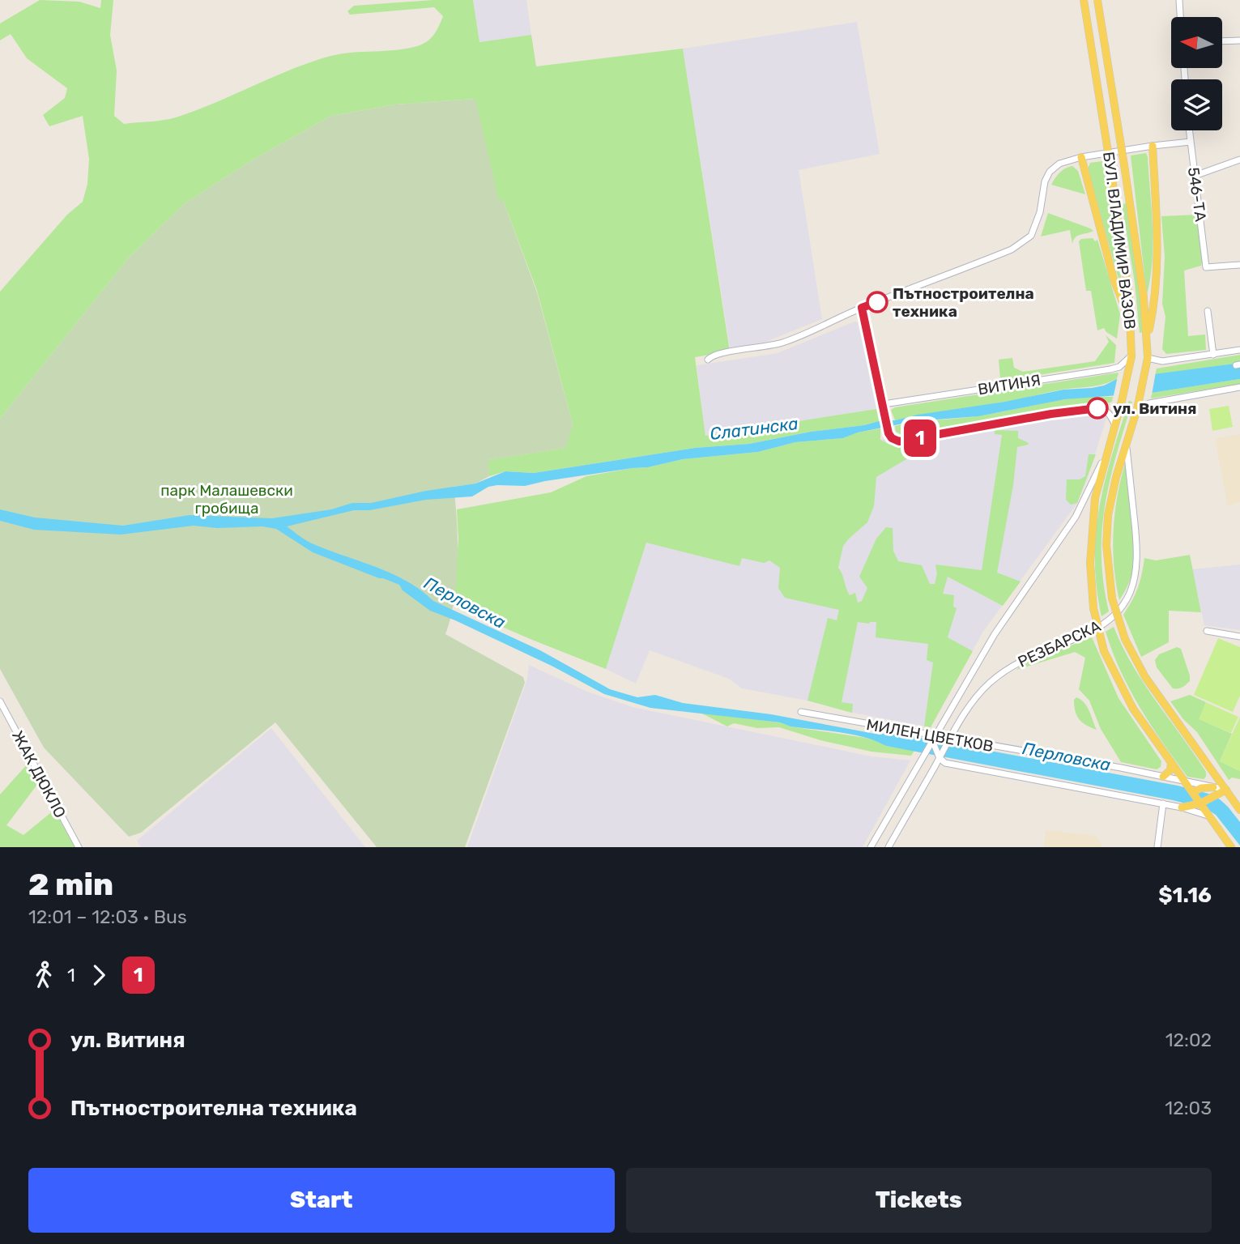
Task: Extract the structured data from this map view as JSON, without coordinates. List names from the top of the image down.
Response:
{
  "streets": {
    "main road": ["БУЛ. ВЛАДИМИР ВАЗОВ"],
    "street": [
      "546-ТА",
      "ВИТИНЯ",
      "РЕЗБАРСКА",
      "МИЛЕН ЦВЕТКОВ",
      "ЖАК ДЮКЛО"
    ]
  },
  "crossings": [
    ["БУЛ. ВЛАДИМИР ВАЗОВ", "ВИТИНЯ"],
    ["БУЛ. ВЛАДИМИР ВАЗОВ", "РЕЗБАРСКА"],
    ["БУЛ. ВЛАДИМИР ВАЗОВ", "МИЛЕН ЦВЕТКОВ"],
    ["РЕЗБАРСКА", "МИЛЕН ЦВЕТКОВ"]
  ],
  "water": ["Слатинска", "Перловска"],
  "parks": ["парк Малашевски гробища"],
  "places": ["Пътностроителна техника", "ул. Витиня"],
  "lines": ["bus line 1"],
  "north": "left",
  "page": {
    "on_map": "1",
    "heading": ["2 min", "12:01 – 12:03 · Bus", "$1.16"],
    "legs": ["1", "1"],
    "list": [
      {
        "name": "ул. Витиня",
        "value": "12:02"
      },
      {
        "name": "Пътностроителна техника",
        "value": "12:03"
      }
    ],
    "buttons": ["Start", "Tickets"]
  }
}
